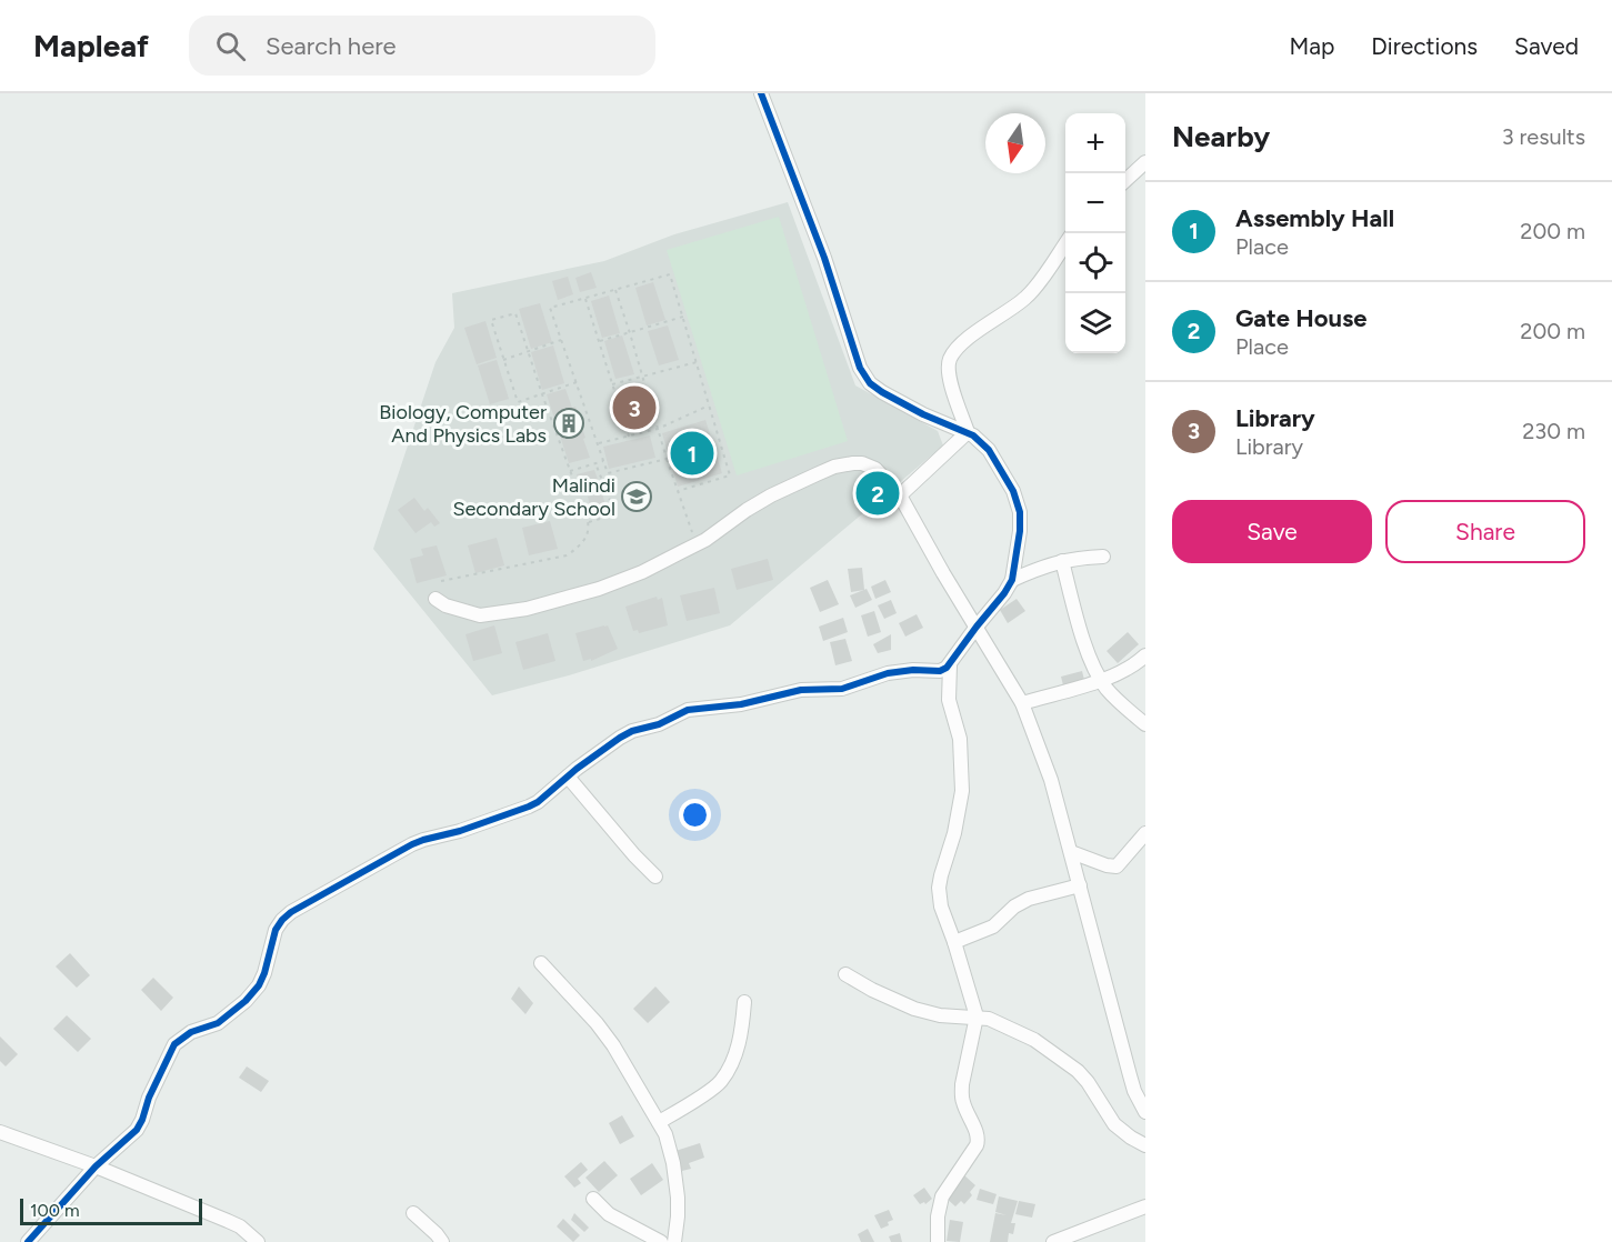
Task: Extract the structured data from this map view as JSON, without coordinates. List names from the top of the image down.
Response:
{
  "places": {
    "building": ["Biology, Computer And Physics Labs"],
    "school or university": ["Malindi Secondary School"]
  },
  "scale_bar": "100 m",
  "north": "bottom",
  "page": {
    "header": "Mapleaf",
    "search": "Search here",
    "nav": ["Map", "Directions", "Saved"],
    "heading": ["Nearby", "3 results"],
    "map_buttons": ["+", "−"],
    "list": [
      {
        "mark": "1",
        "name": "Assembly Hall",
        "note": "Place",
        "value": "200 m"
      },
      {
        "mark": "2",
        "name": "Gate House",
        "note": "Place",
        "value": "200 m"
      },
      {
        "mark": "3",
        "name": "Library",
        "note": "Library",
        "value": "230 m"
      }
    ],
    "pins": ["3", "1", "2"],
    "buttons": ["Save", "Share"],
    "scale": "100 m"
  }
}
